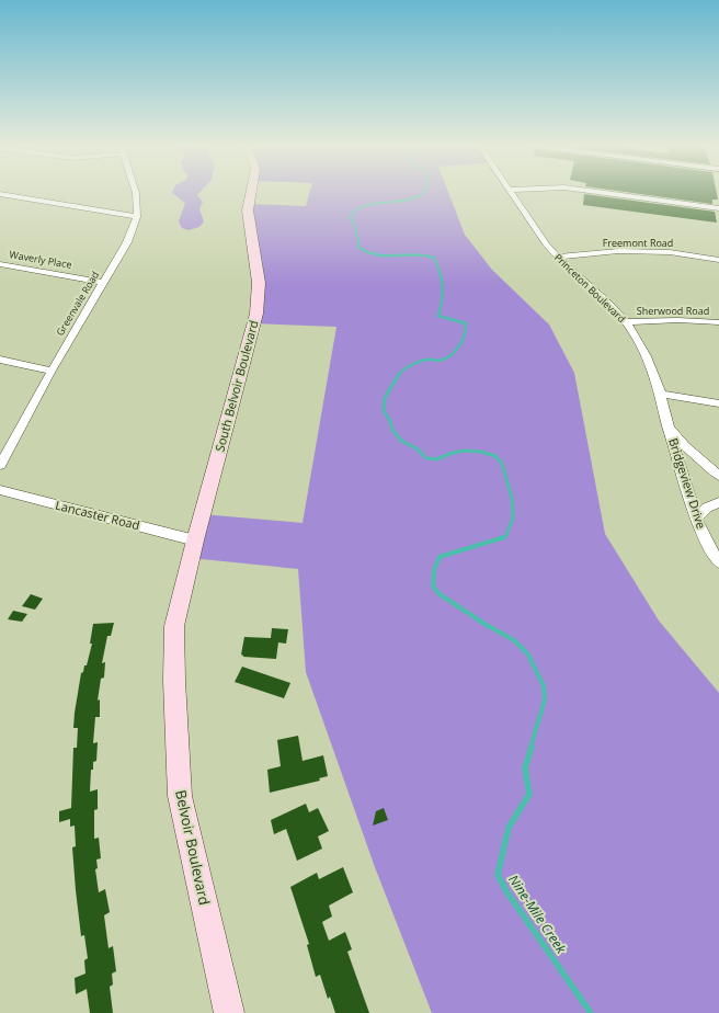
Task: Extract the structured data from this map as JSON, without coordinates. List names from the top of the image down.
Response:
{
  "streets": {
    "street": [
      "Freemont Road",
      "Waverly Place",
      "Princeton Boulevard",
      "Greenvale Road",
      "Sherwood Road",
      "South Belvoir Boulevard",
      "Bridgeview Drive",
      "Lancaster Road",
      "Belvoir Boulevard"
    ]
  },
  "crossings": [
    ["Freemont Road", "Princeton Boulevard"],
    ["Waverly Place", "Greenvale Road"],
    ["Princeton Boulevard", "Sherwood Road"],
    ["Princeton Boulevard", "Bridgeview Drive"],
    ["South Belvoir Boulevard", "Lancaster Road"],
    ["South Belvoir Boulevard", "Belvoir Boulevard"]
  ],
  "water": ["Nine-Mile Creek"]
}
